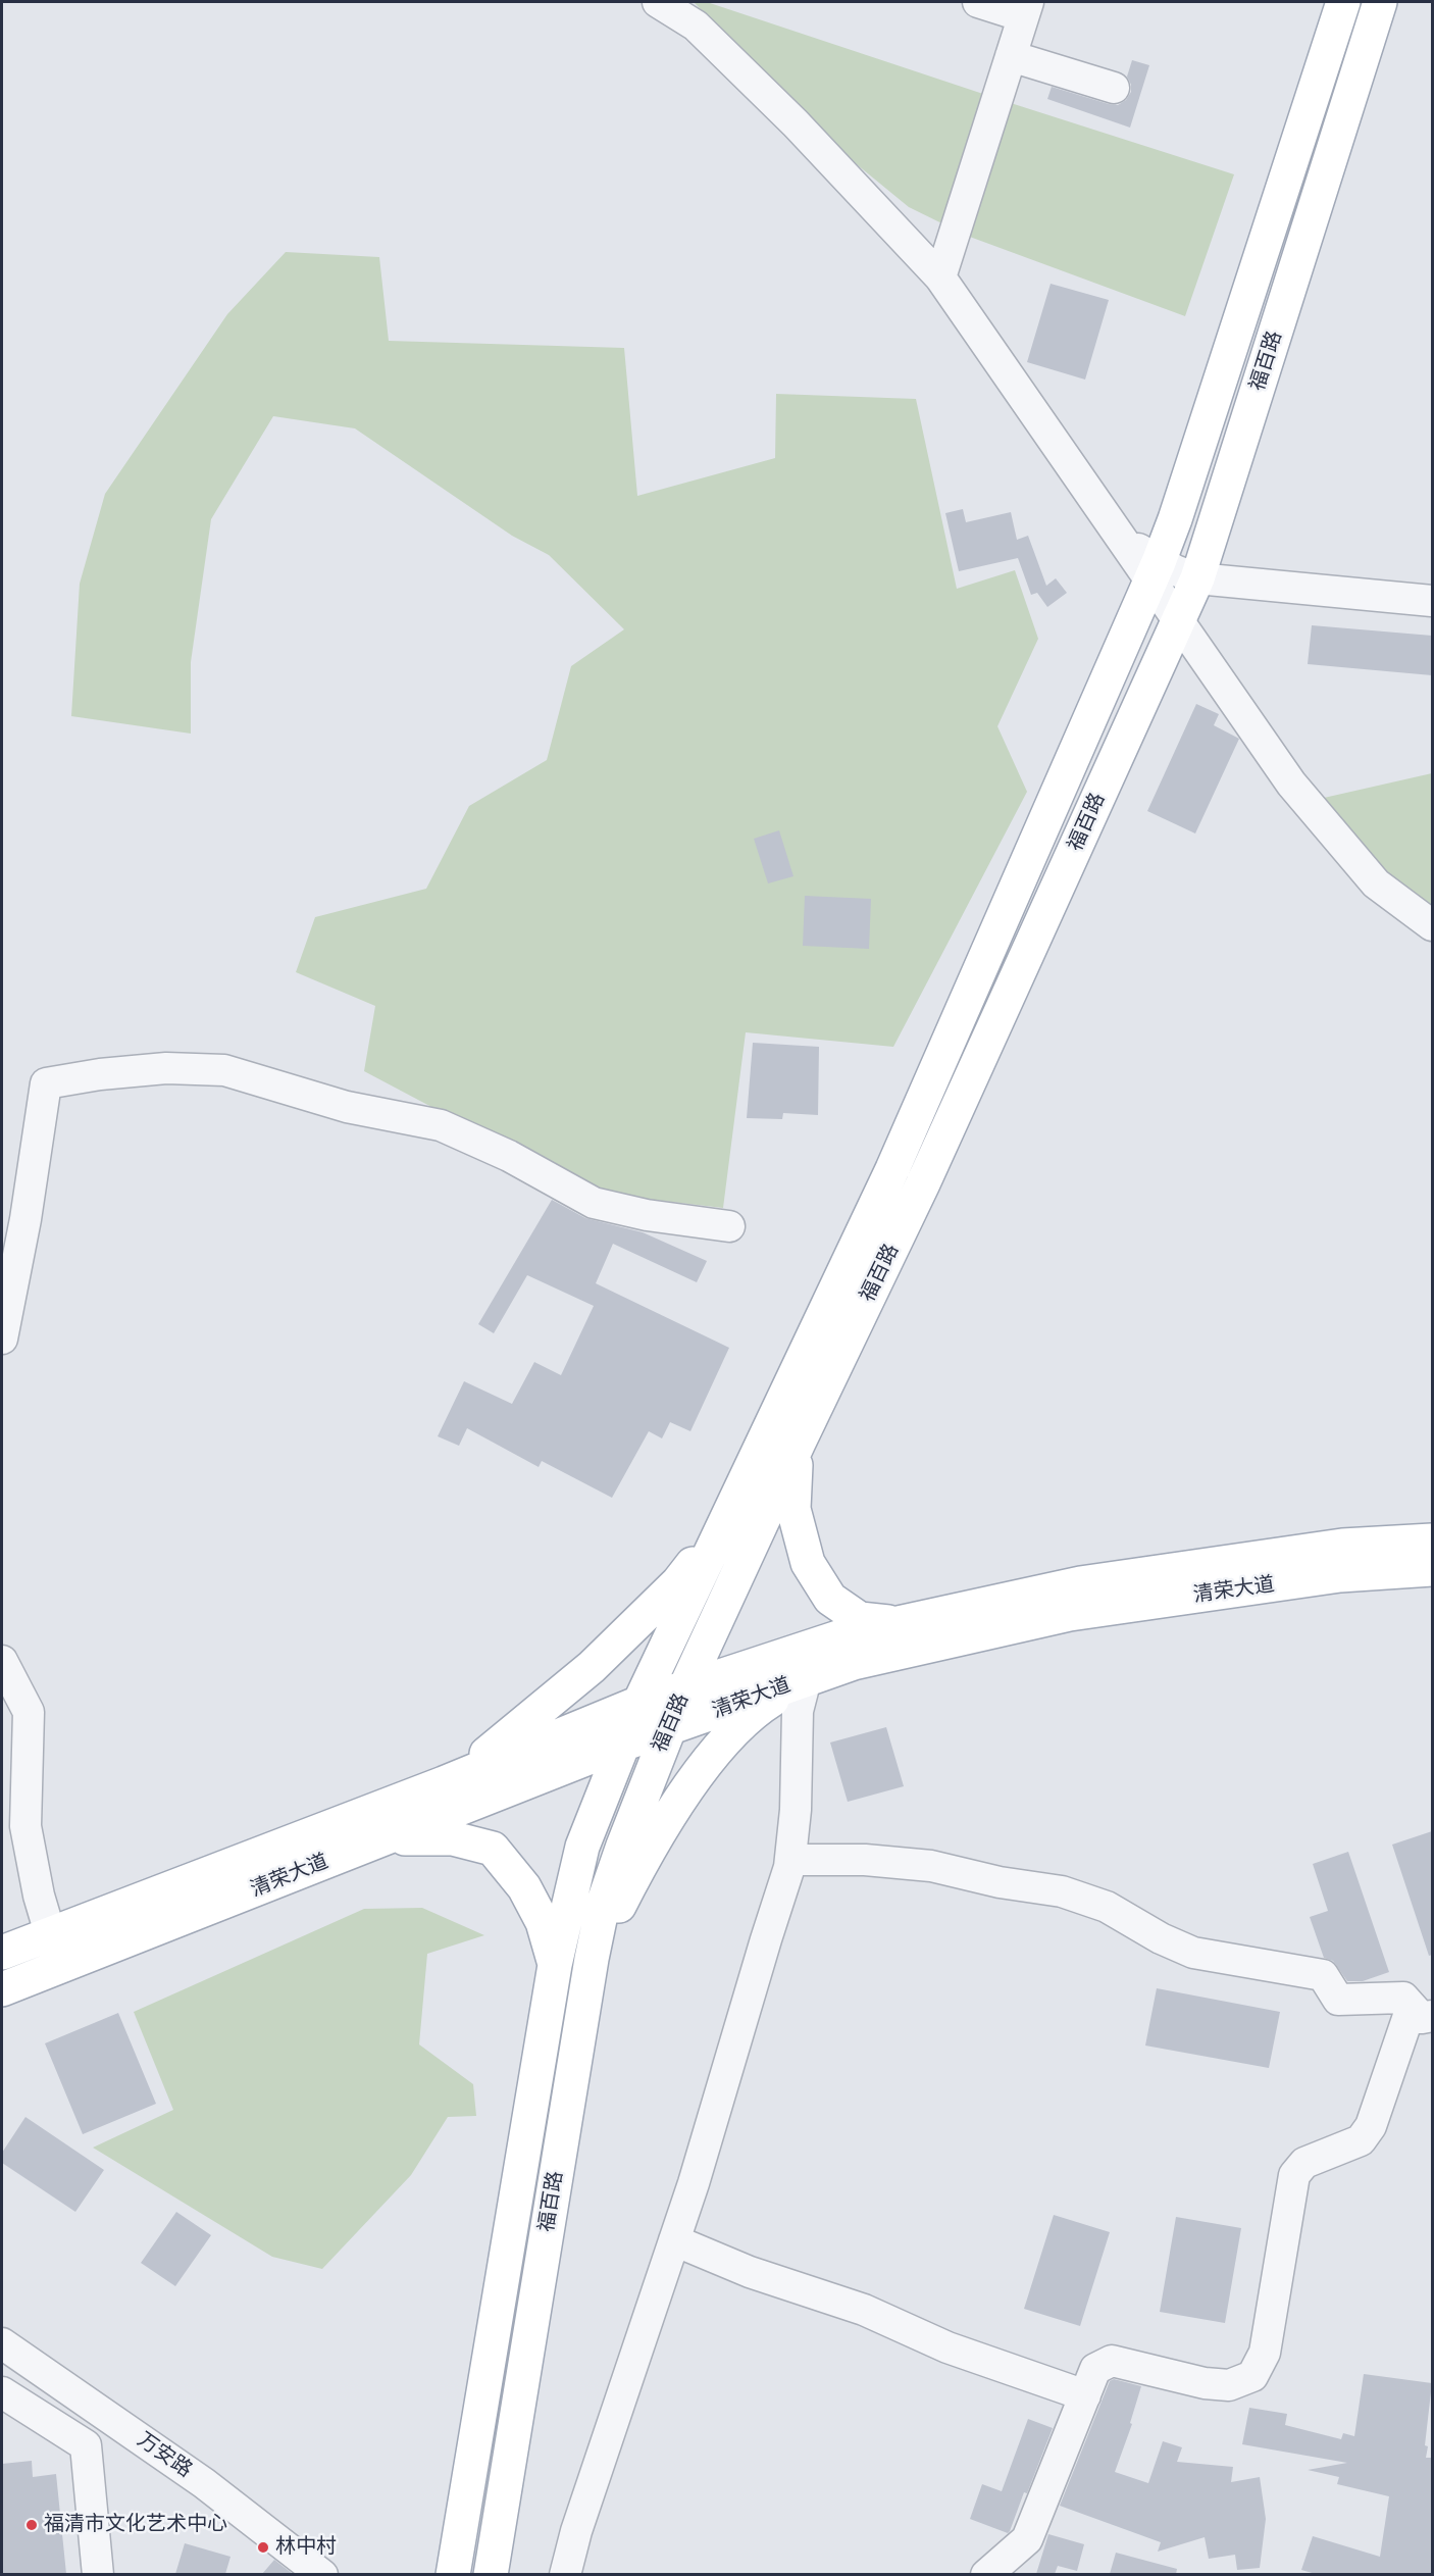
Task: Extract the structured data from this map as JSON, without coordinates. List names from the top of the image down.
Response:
{
  "streets": {
    "main road": ["福百路", "清荣大道"],
    "street": ["万安路"]
  },
  "crossings": [
    ["福百路", "清荣大道"]
  ],
  "places": ["福清市文化艺术中心", "林中村"]
}
